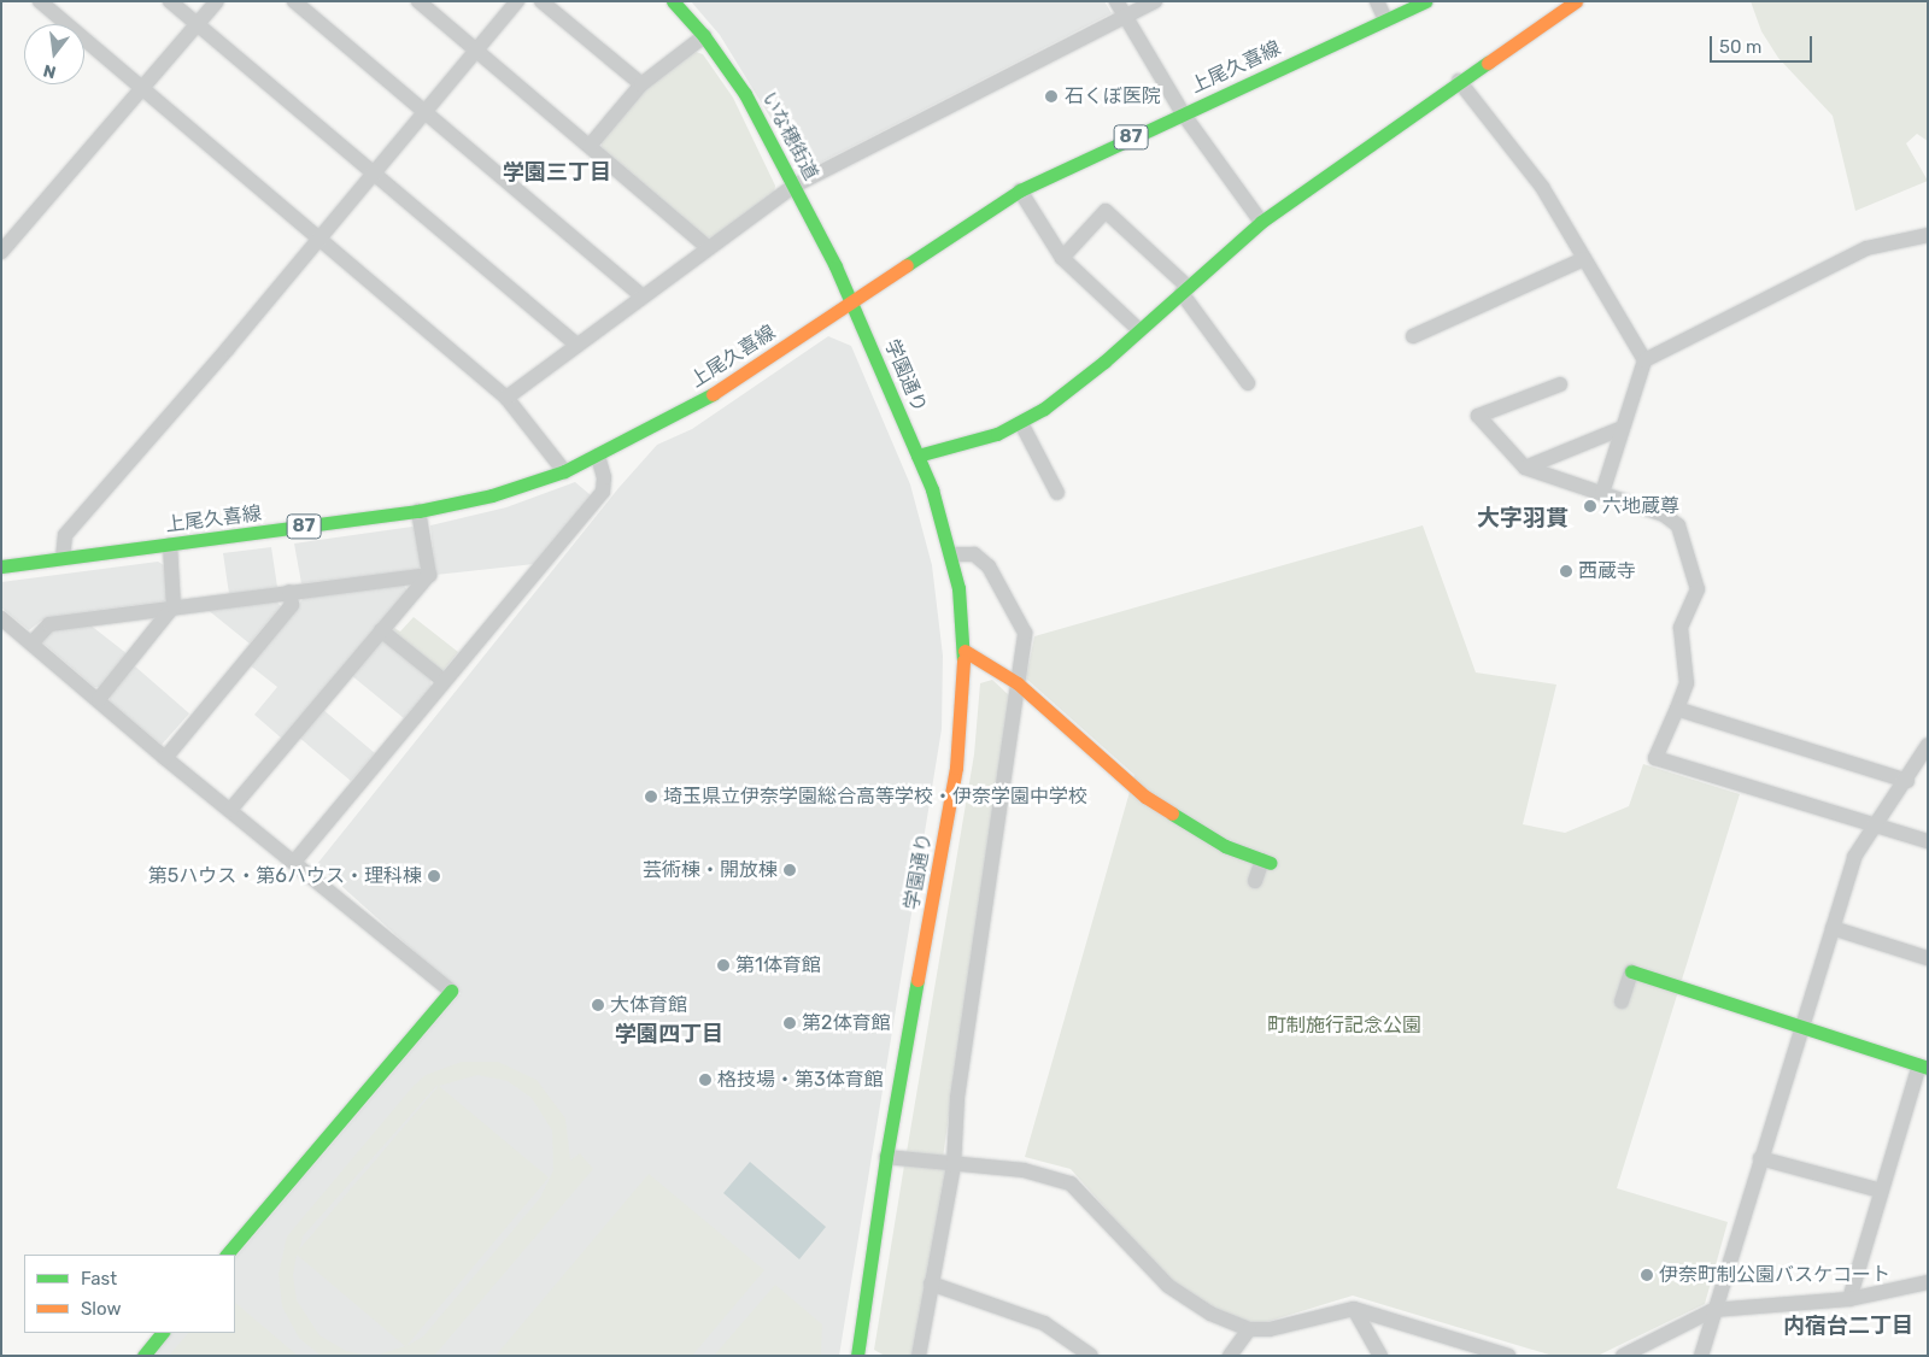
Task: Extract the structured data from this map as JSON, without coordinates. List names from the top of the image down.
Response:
{
  "streets": {
    "street": [
      "上尾久喜線",
      "いな穂街道",
      "87",
      "学園通り"
    ]
  },
  "crossings": [
    ["上尾久喜線", "いな穂街道"],
    ["上尾久喜線", "学園通り"],
    ["いな穂街道", "学園通り"]
  ],
  "districts": [
    "学園三丁目",
    "大字羽貫",
    "学園四丁目",
    "内宿台二丁目"
  ],
  "parks": ["町制施行記念公園"],
  "places": [
    "石くぼ医院",
    "六地蔵尊",
    "西蔵寺",
    "埼玉県立伊奈学園総合高等学校・伊奈学園中学校",
    "芸術棟・開放棟",
    "第5ハウス・第6ハウス・理科棟",
    "第1体育館",
    "大体育館",
    "第2体育館",
    "格技場・第3体育館",
    "伊奈町制公園バスケコート"
  ],
  "legend": ["Fast", "Slow"],
  "scale_bar": "50 m",
  "north": "bottom"
}
